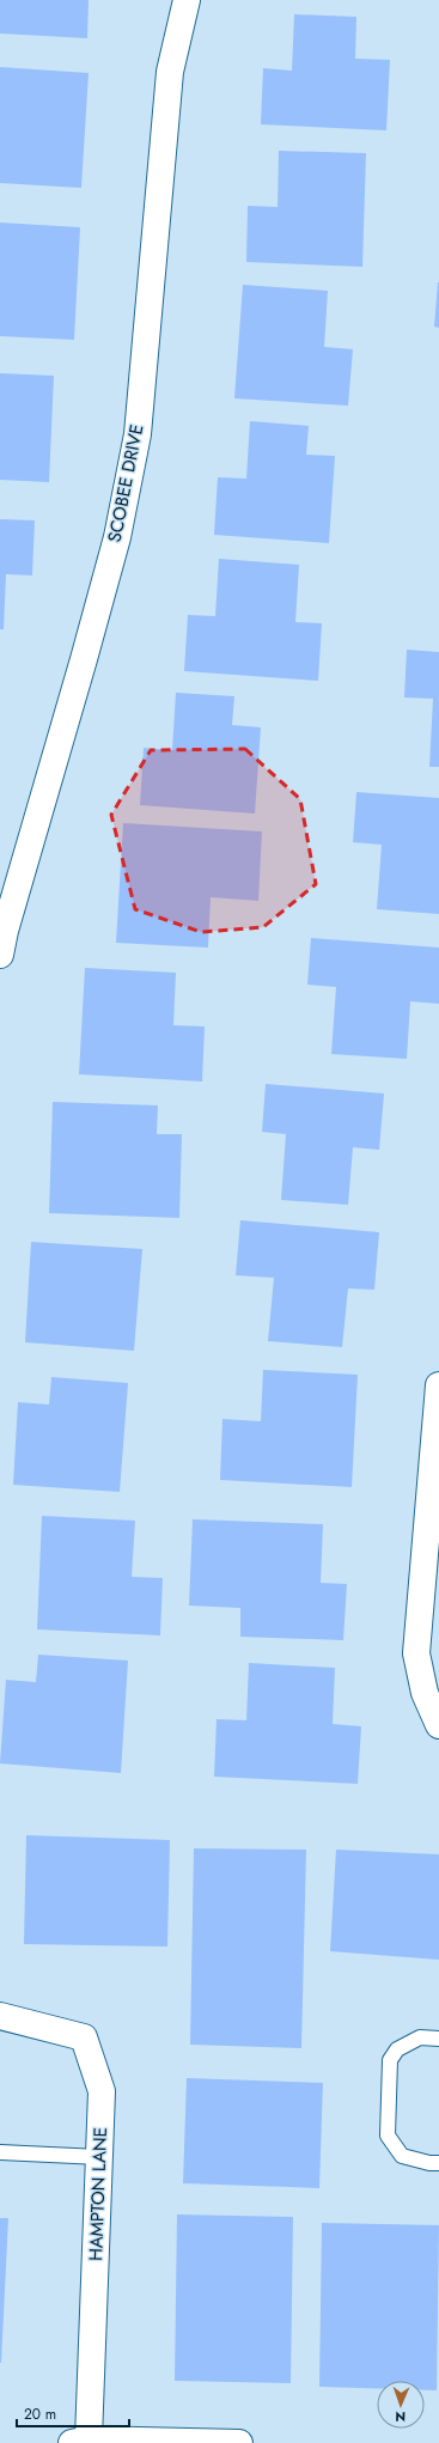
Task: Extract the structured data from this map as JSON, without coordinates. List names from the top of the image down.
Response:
{
  "streets": {
    "street": ["SCOBEE DRIVE", "HAMPTON LANE"]
  },
  "scale_bar": "20 m",
  "north": "bottom"
}
